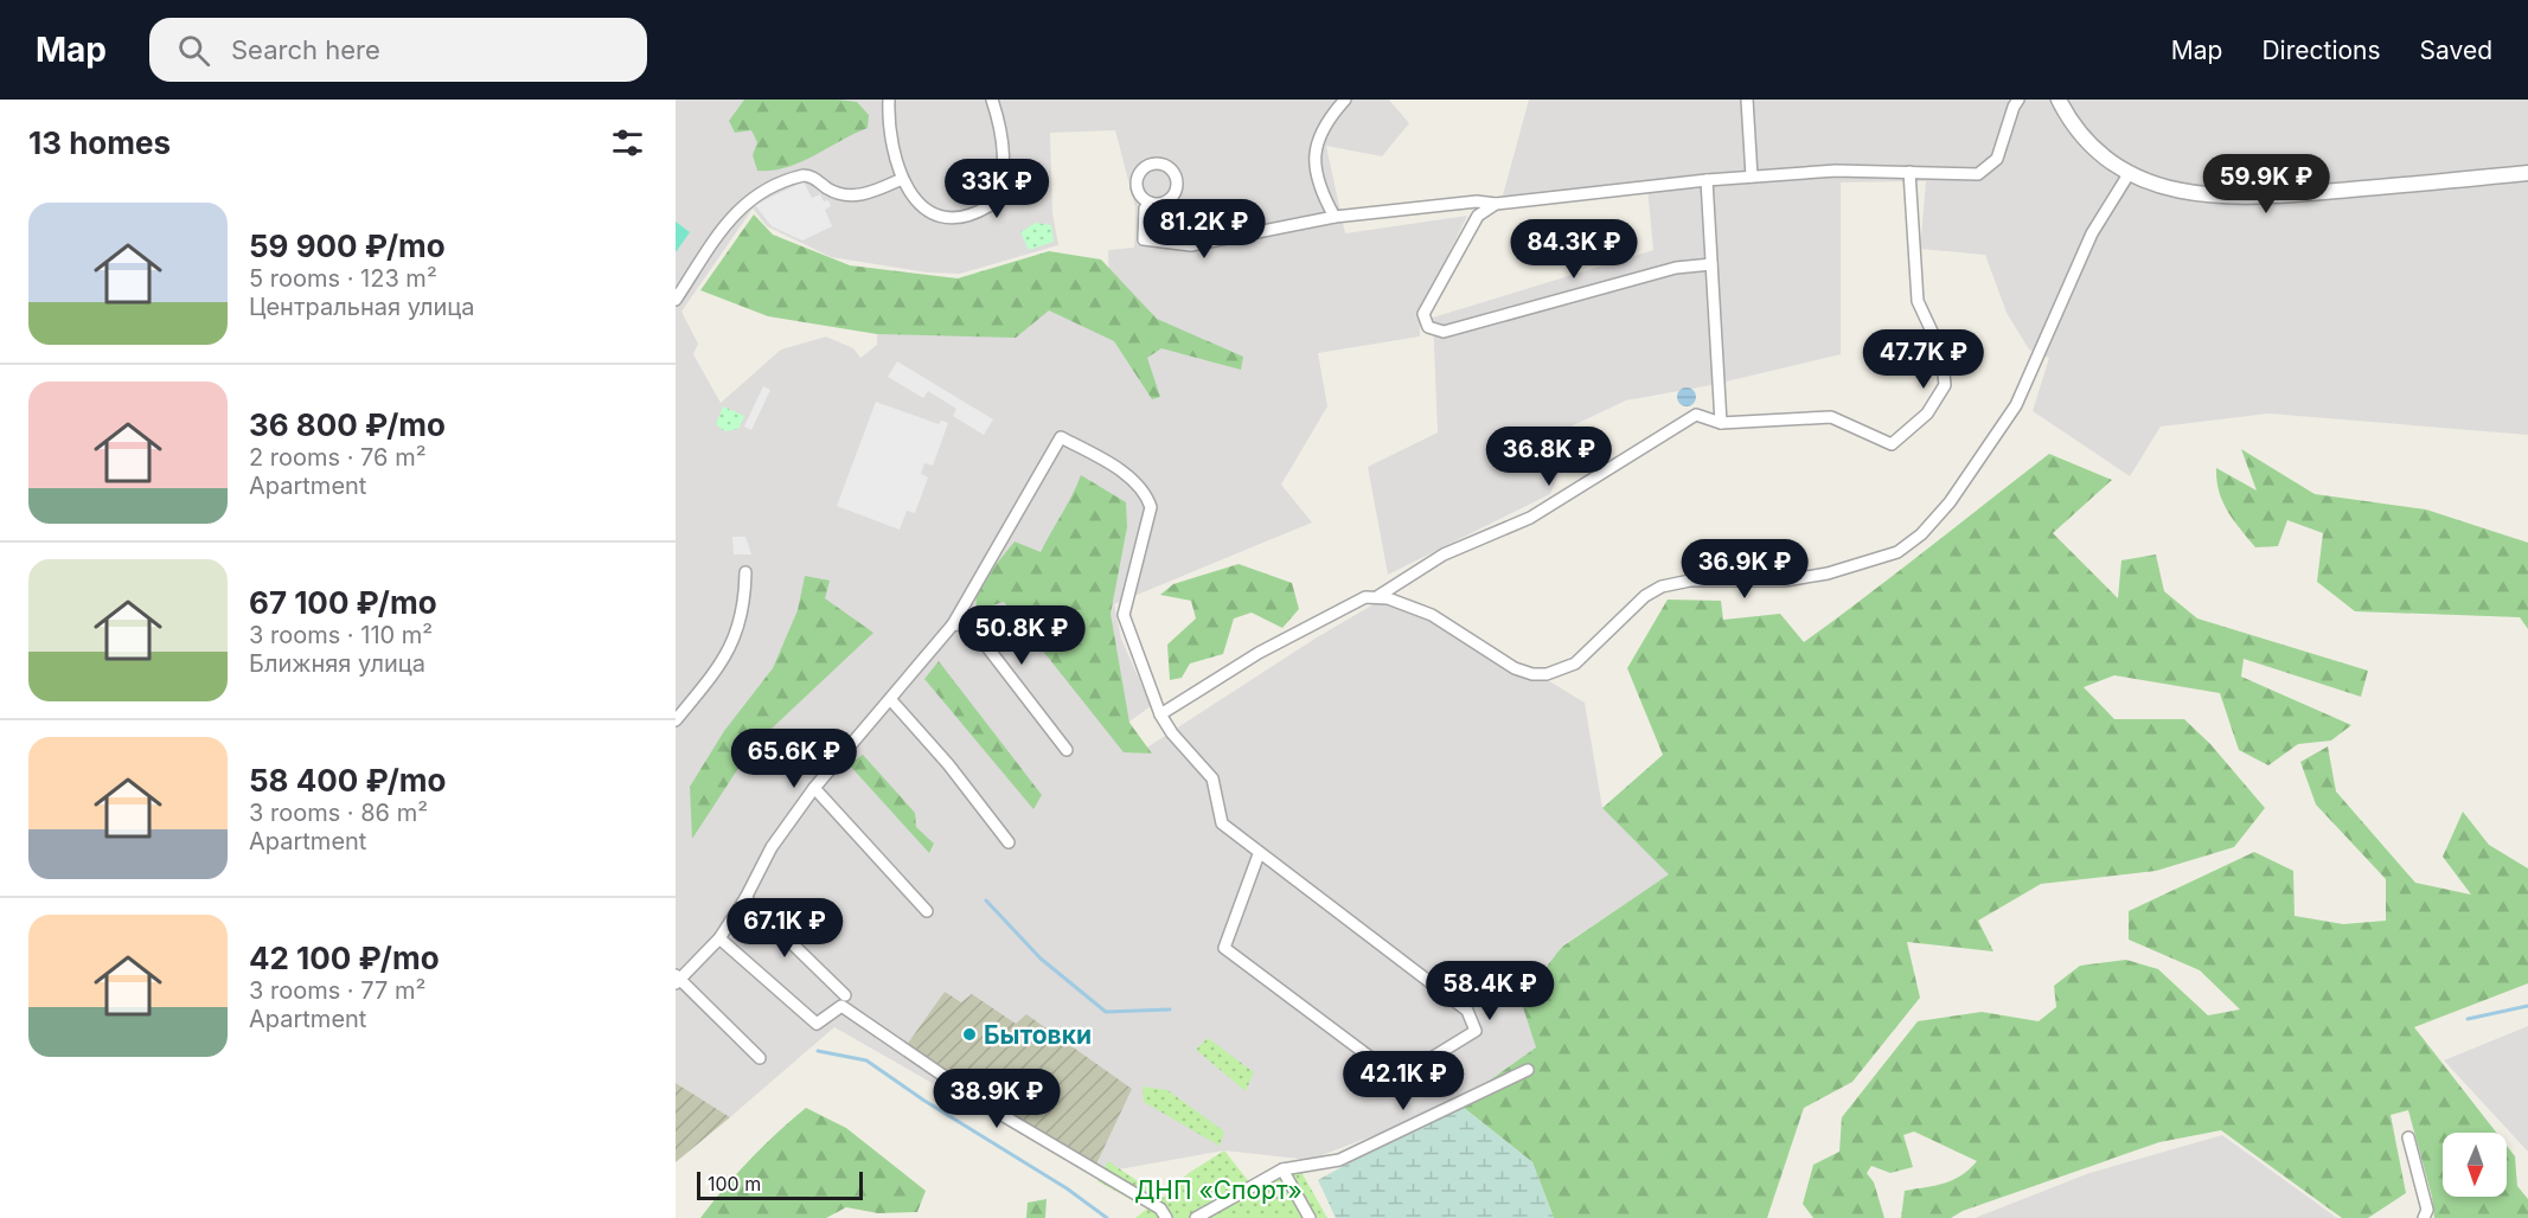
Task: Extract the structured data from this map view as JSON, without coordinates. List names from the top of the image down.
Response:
{
  "parks": ["ДНП «Спорт»"],
  "places": ["Бытовки"],
  "scale_bar": "100 m",
  "north": "bottom",
  "page": {
    "header": "Map",
    "search": "Search here",
    "nav": ["Map", "Directions", "Saved"],
    "heading": "13 homes",
    "price": [
      "59.9K ₽",
      "33K ₽",
      "81.2K ₽",
      "84.3K ₽",
      "47.7K ₽",
      "36.8K ₽",
      "36.9K ₽",
      "50.8K ₽",
      "65.6K ₽",
      "67.1K ₽",
      "58.4K ₽",
      "42.1K ₽",
      "38.9K ₽"
    ],
    "list": [
      {
        "name": "59 900 ₽/mo",
        "note": "5 rooms · 123 m² · Центральная улица"
      },
      {
        "name": "36 800 ₽/mo",
        "note": "2 rooms · 76 m² · Apartment"
      },
      {
        "name": "67 100 ₽/mo",
        "note": "3 rooms · 110 m² · Ближняя улица"
      },
      {
        "name": "58 400 ₽/mo",
        "note": "3 rooms · 86 m² · Apartment"
      },
      {
        "name": "42 100 ₽/mo",
        "note": "3 rooms · 77 m² · Apartment"
      }
    ],
    "scale": "100 m"
  }
}
